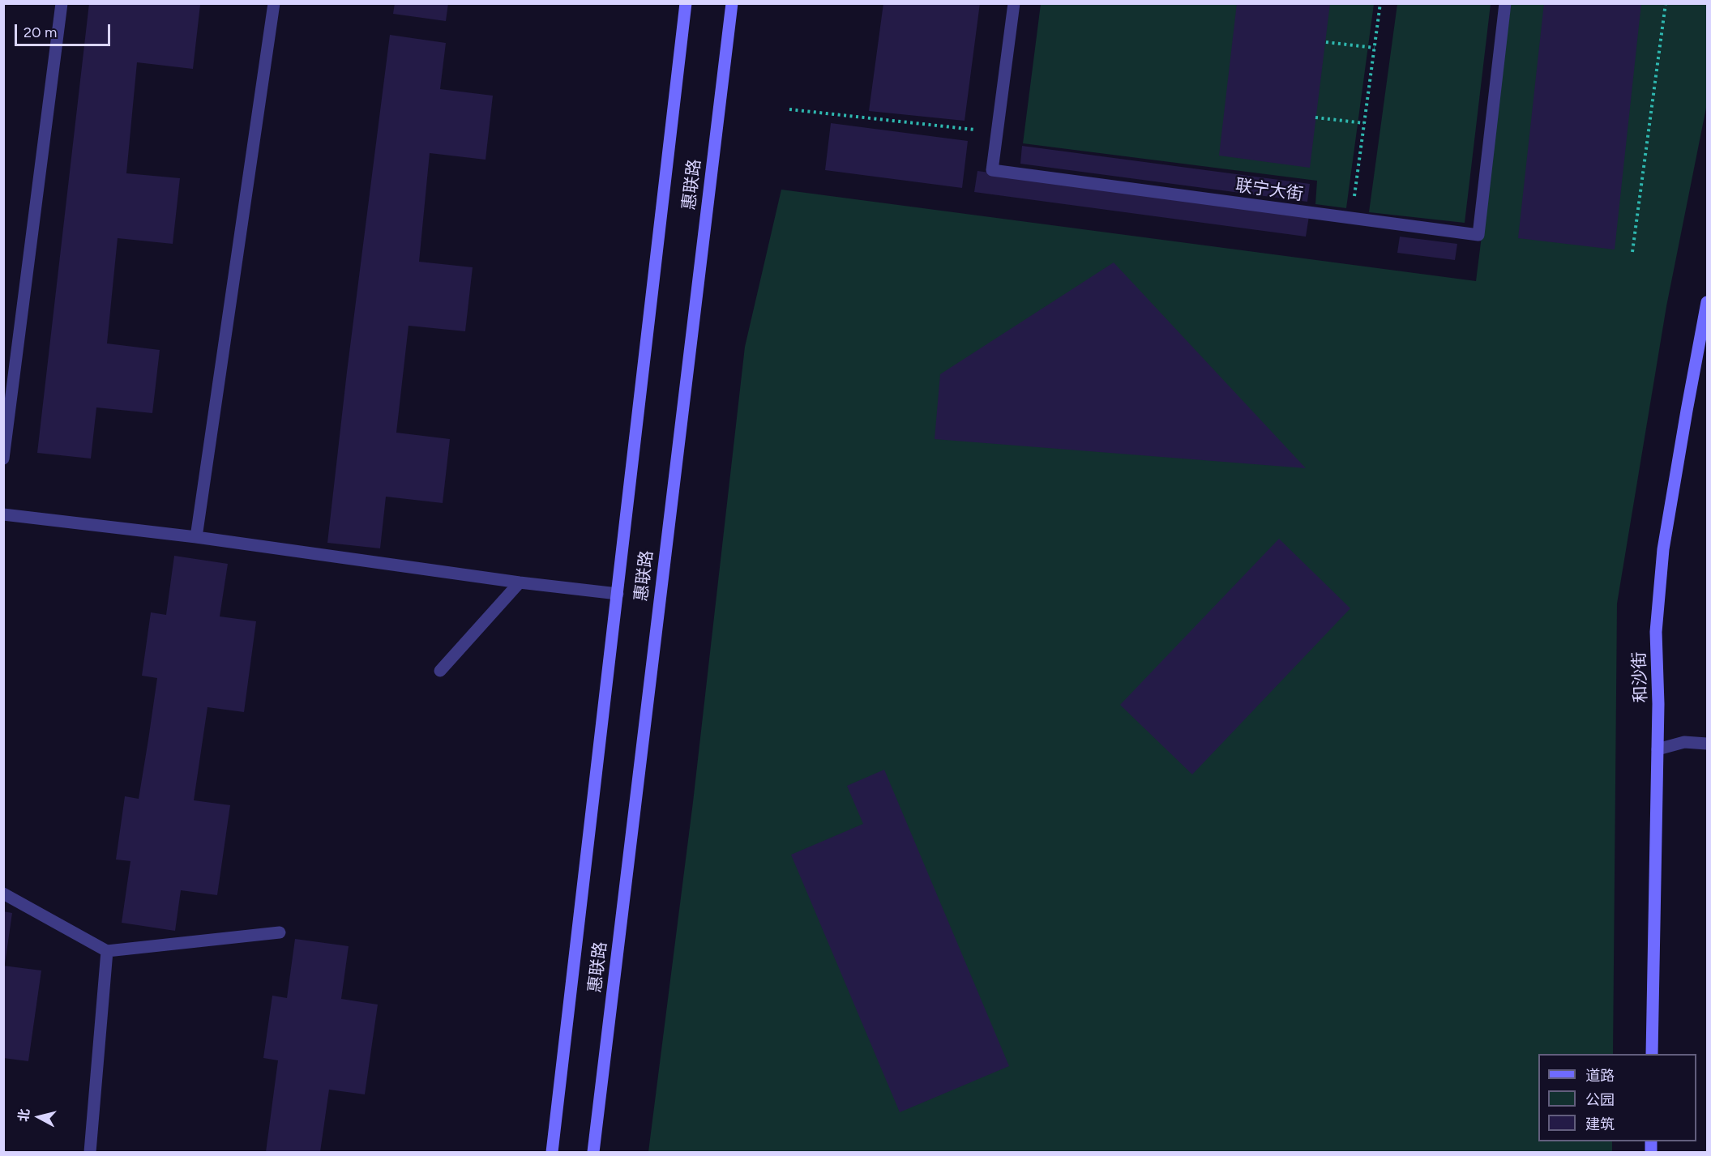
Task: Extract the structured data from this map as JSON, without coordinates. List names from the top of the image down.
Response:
{
  "streets": {
    "street": ["惠联路", "联宁大街", "和沙街"]
  },
  "legend": ["道路", "公园", "建筑"],
  "scale_bar": "20 m",
  "north": "left"
}
